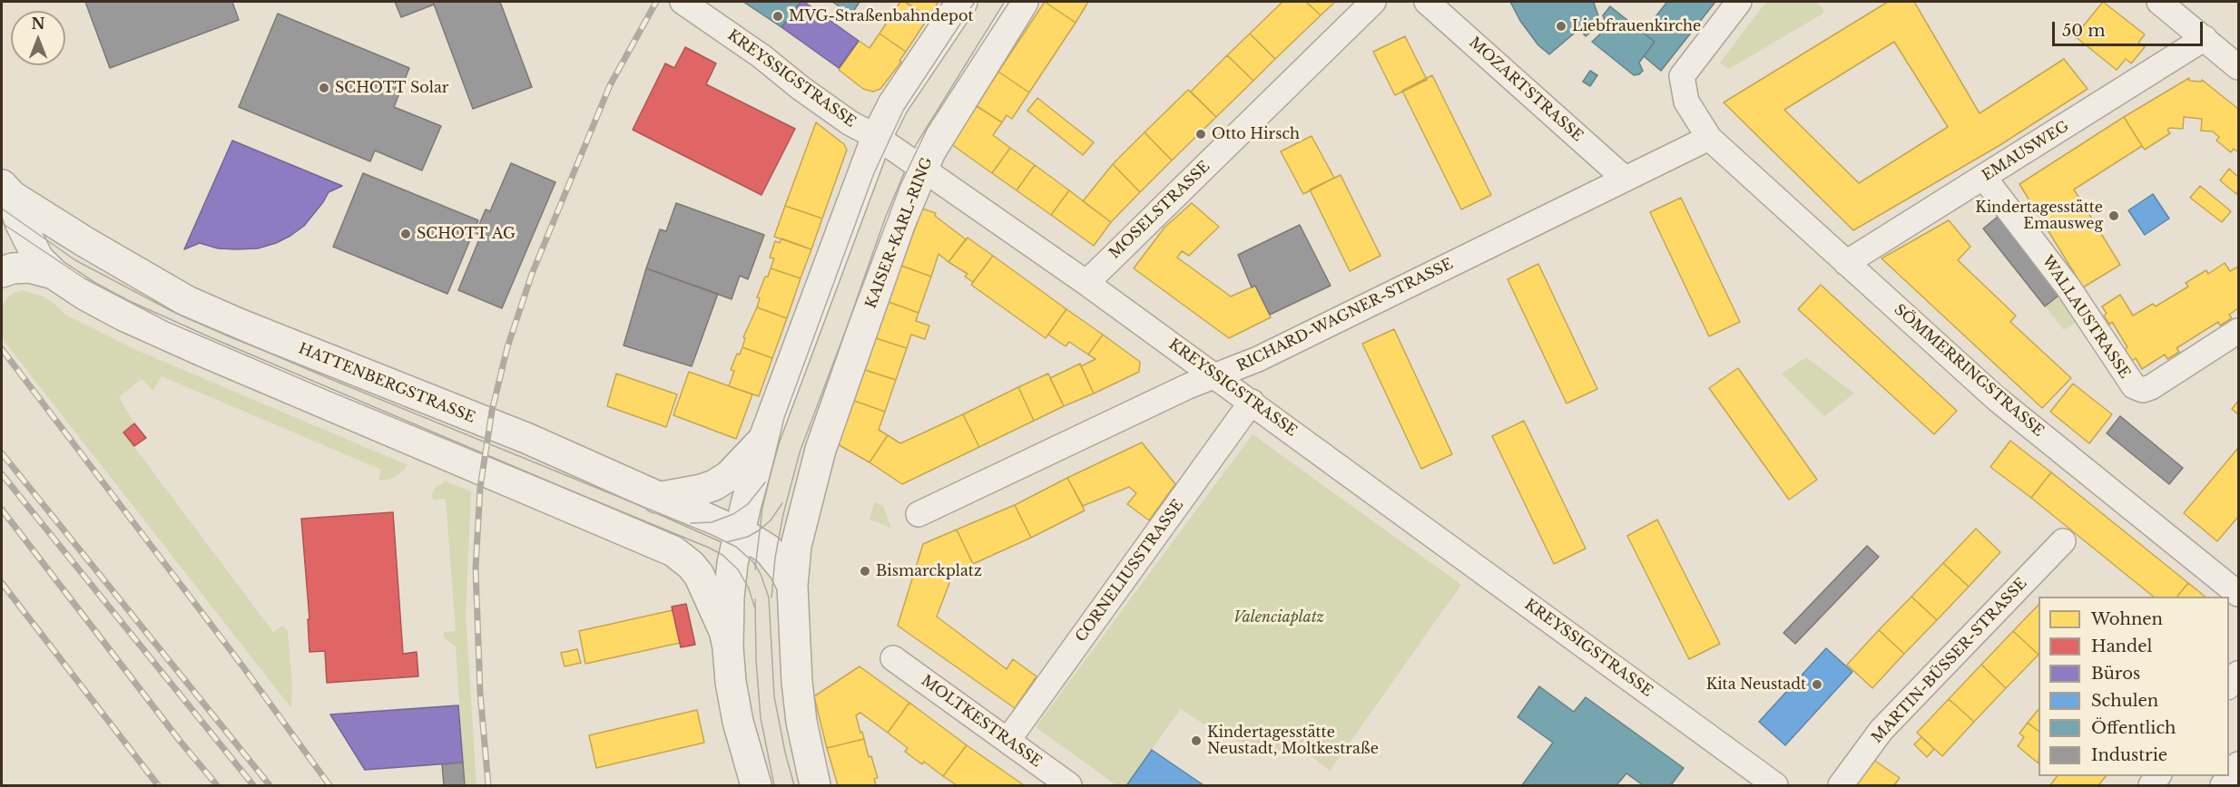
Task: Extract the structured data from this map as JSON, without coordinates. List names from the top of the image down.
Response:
{
  "streets": {
    "street": [
      "KREYSSIGSTRASSE",
      "MOZARTSTRASSE",
      "EMAUSWEG",
      "MOSELSTRASSE",
      "KAISER-KARL-RING",
      "RICHARD-WAGNER-STRASSE",
      "WALLAUSTRASSE",
      "SÖMMERRINGSTRASSE",
      "HATTENBERGSTRASSE",
      "CORNELIUSSTRASSE",
      "MARTIN-BÜSSER-STRASSE",
      "MOLTKESTRASSE"
    ]
  },
  "crossings": [
    ["KREYSSIGSTRASSE", "MOSELSTRASSE"],
    ["KREYSSIGSTRASSE", "KAISER-KARL-RING"],
    ["KREYSSIGSTRASSE", "RICHARD-WAGNER-STRASSE"],
    ["KREYSSIGSTRASSE", "CORNELIUSSTRASSE"],
    ["MOZARTSTRASSE", "RICHARD-WAGNER-STRASSE"],
    ["EMAUSWEG", "WALLAUSTRASSE"],
    ["EMAUSWEG", "SÖMMERRINGSTRASSE"],
    ["RICHARD-WAGNER-STRASSE", "SÖMMERRINGSTRASSE"],
    ["CORNELIUSSTRASSE", "MOLTKESTRASSE"]
  ],
  "parks": ["Valenciaplatz"],
  "places": [
    "MVG-Straßenbahndepot",
    "Liebfrauenkirche",
    "SCHOTT Solar",
    "Otto Hirsch",
    "Kindertagesstätte Emausweg",
    "SCHOTT AG",
    "Bismarckplatz",
    "Kita Neustadt",
    "Kindertagesstätte Neustadt, Moltkestraße"
  ],
  "legend": [
    "Wohnen",
    "Handel",
    "Büros",
    "Schulen",
    "Öffentlich",
    "Industrie"
  ],
  "scale_bar": "50 m",
  "north": "top"
}
